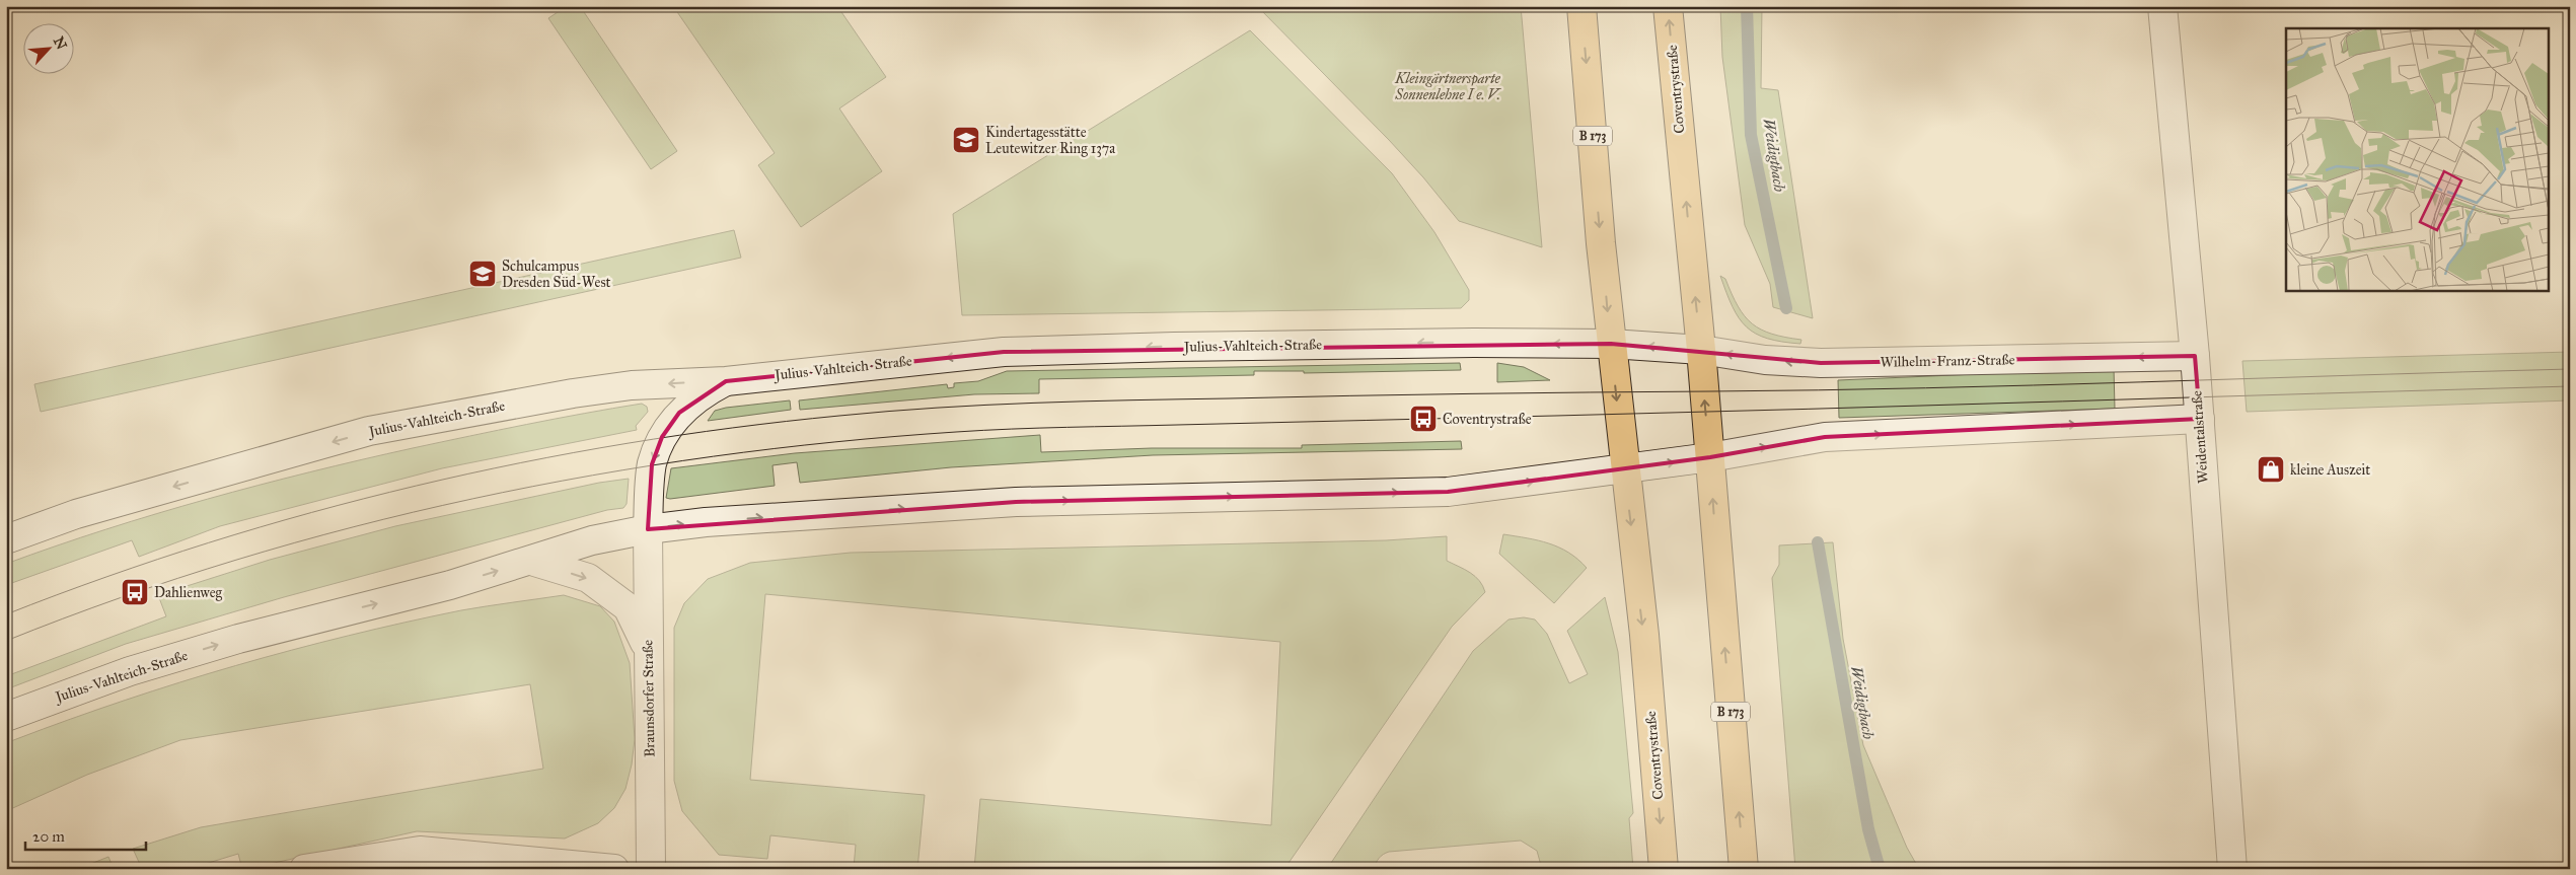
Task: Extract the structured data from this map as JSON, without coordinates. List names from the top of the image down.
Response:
{
  "streets": {
    "main road": [
      "Coventrystraße",
      "B 173",
      "Julius-Vahlteich-Straße",
      "Wilhelm-Franz-Straße",
      "Weidentalstraße",
      "Braunsdorfer Straße"
    ]
  },
  "crossings": [
    ["Coventrystraße", "Julius-Vahlteich-Straße"],
    ["Coventrystraße", "Wilhelm-Franz-Straße"],
    ["Julius-Vahlteich-Straße", "Wilhelm-Franz-Straße"],
    ["Julius-Vahlteich-Straße", "Braunsdorfer Straße"],
    ["Wilhelm-Franz-Straße", "Weidentalstraße"]
  ],
  "water": ["Weidigtbach"],
  "parks": ["Kleingärtnersparte Sonnenlehne I e. V."],
  "places": {
    "school or university": ["Kindertagesstätte Leutewitzer Ring 137a", "Schulcampus Dresden Süd-West"],
    "bus stop": ["Coventrystraße", "Dahlienweg"],
    "shop": ["kleine Auszeit"]
  },
  "scale_bar": "20 m",
  "north": "top right"
}
